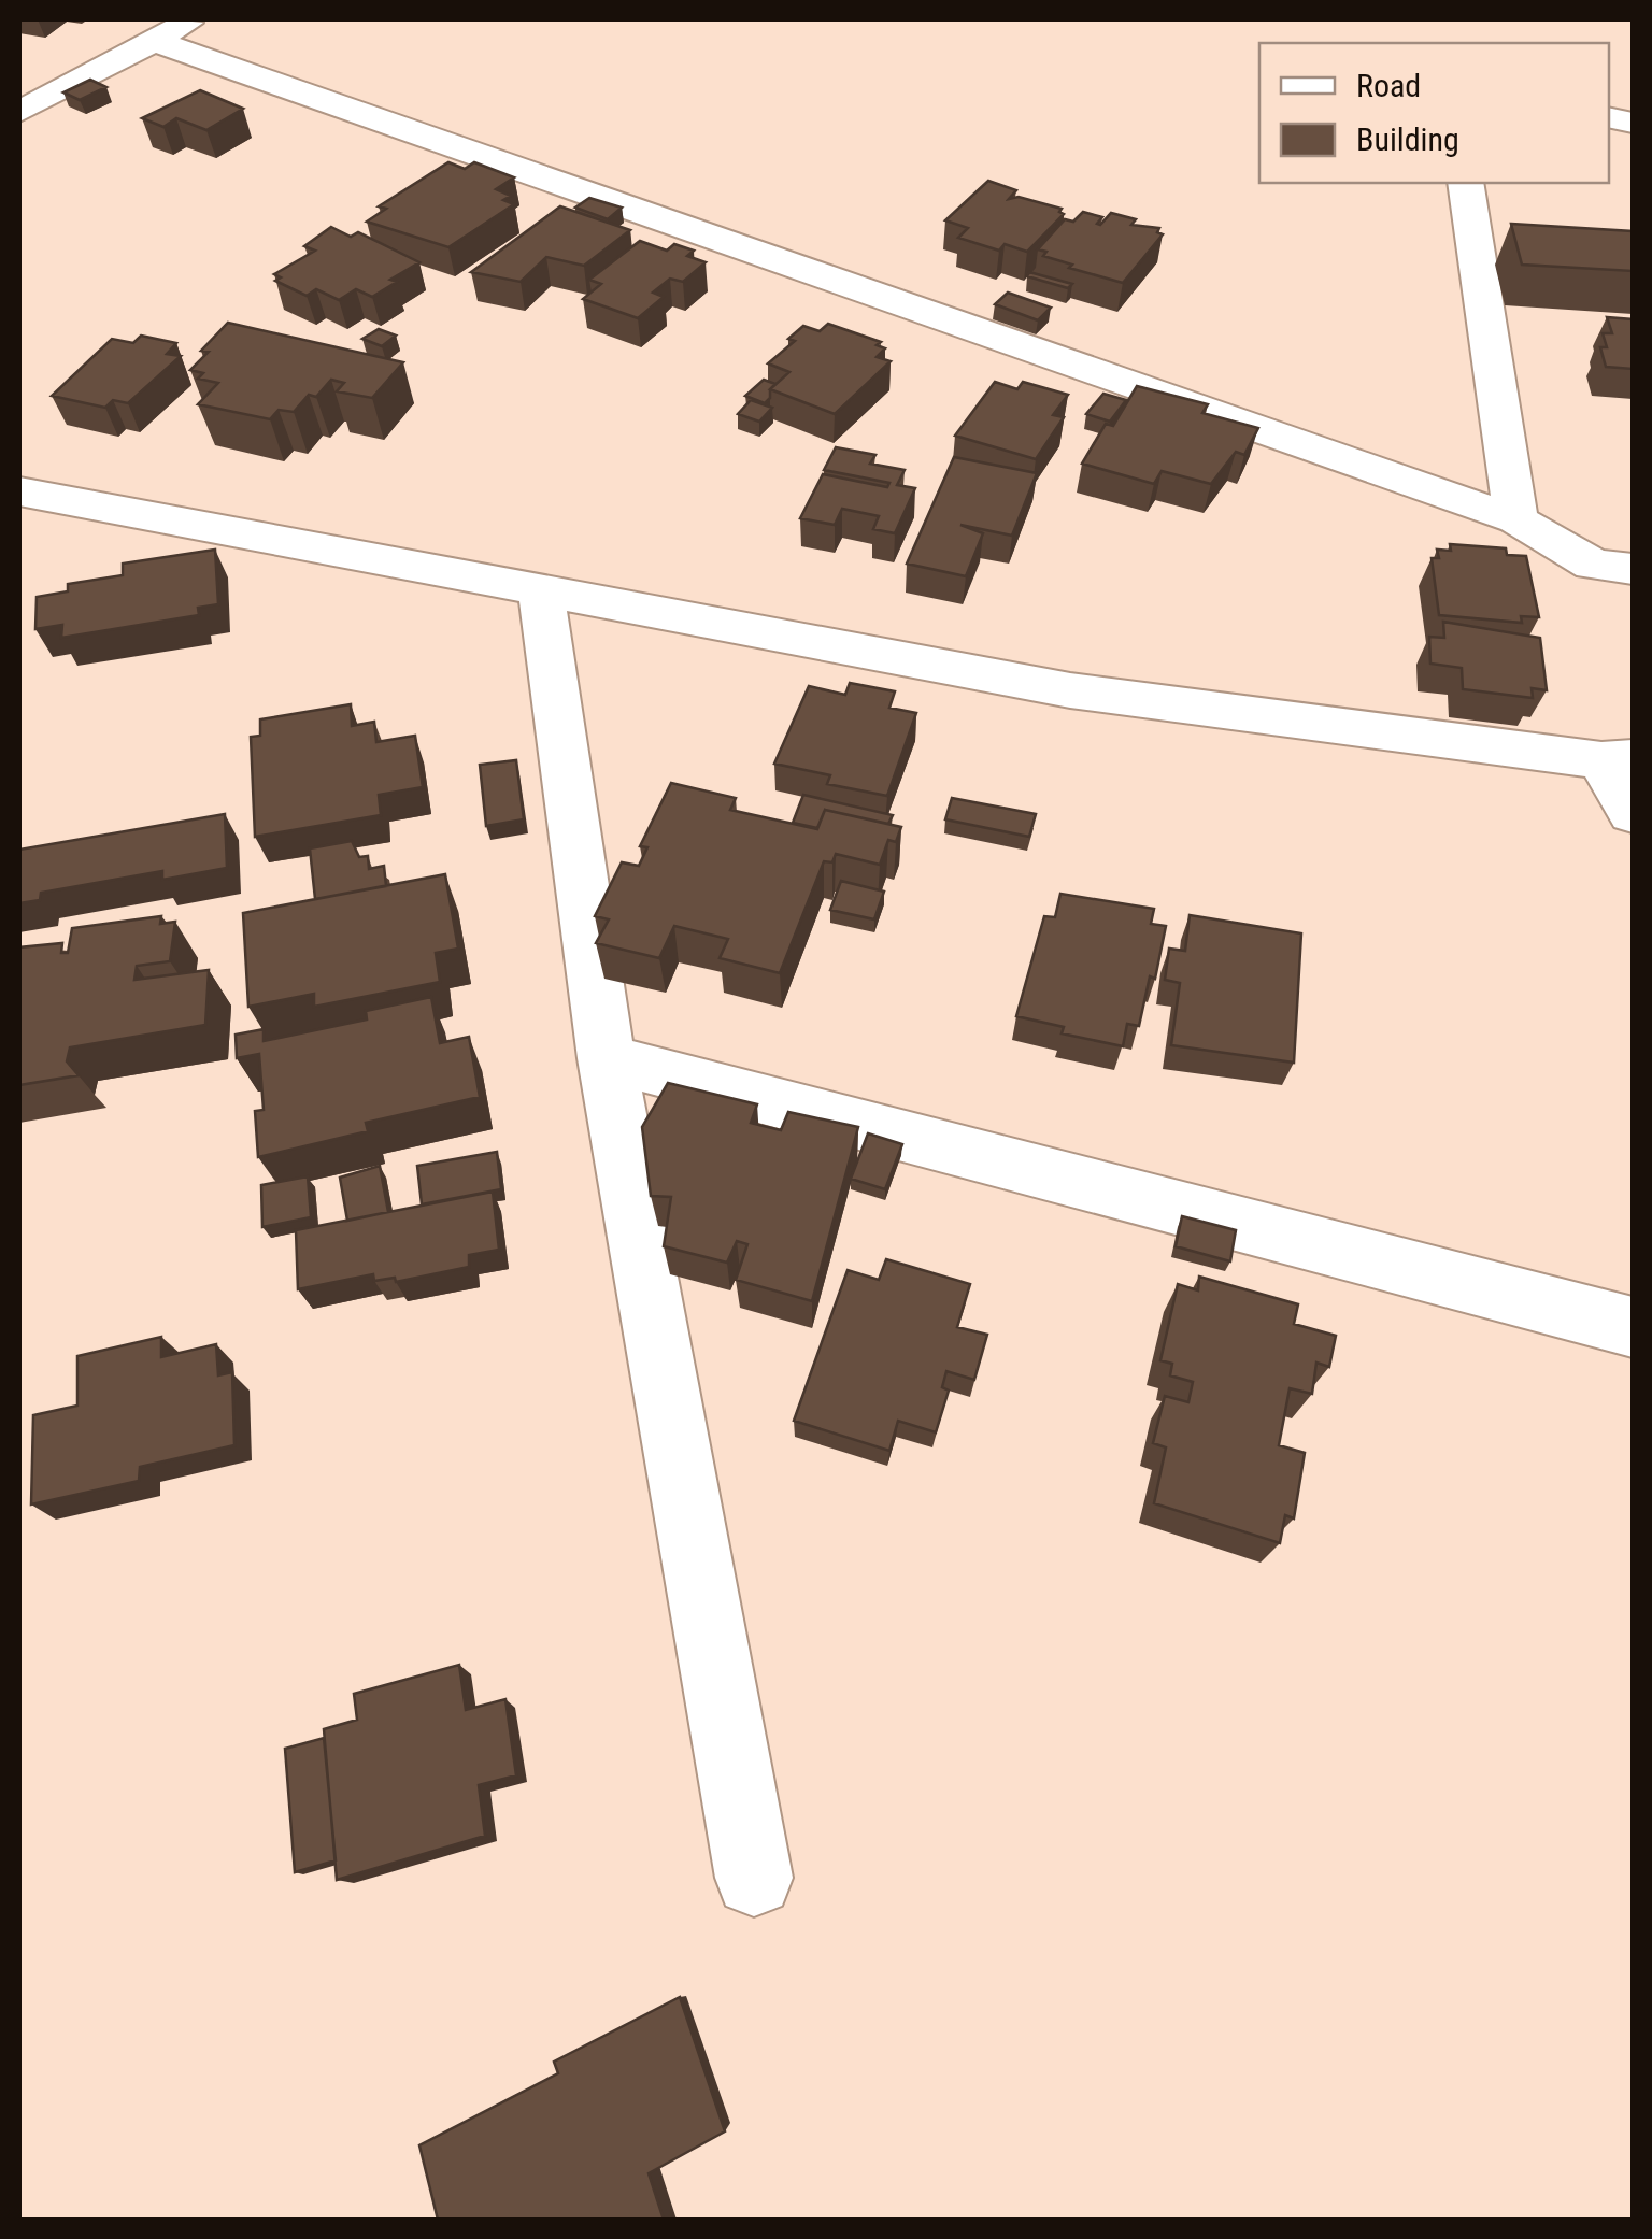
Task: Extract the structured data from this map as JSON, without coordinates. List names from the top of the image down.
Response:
{
  "legend": ["Road", "Building"]
}
